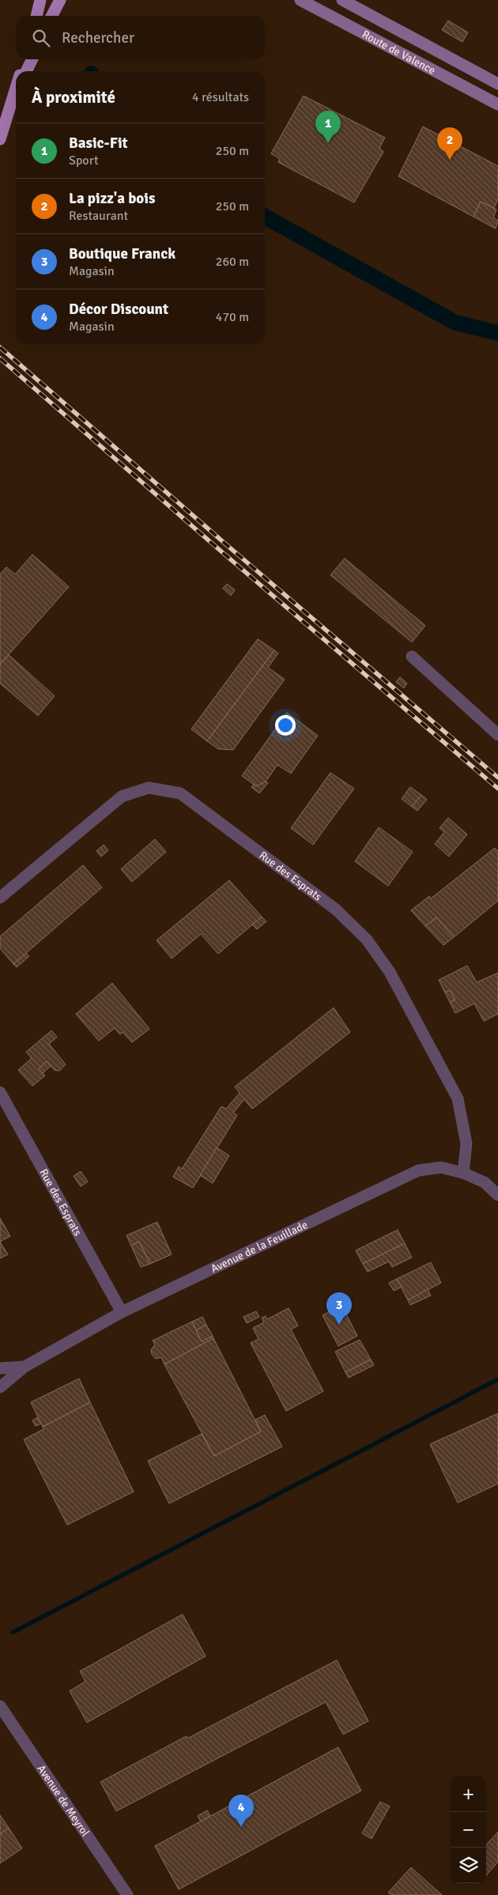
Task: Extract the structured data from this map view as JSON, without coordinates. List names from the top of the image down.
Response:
{
  "streets": {
    "main road": ["Route de Valence"],
    "street": ["Rue des Esprats", "Avenue de la Feuillade", "Avenue de Meyrol"]
  },
  "crossings": [
    ["Rue des Esprats", "Avenue de la Feuillade"]
  ],
  "page": {
    "search": "Rechercher",
    "heading": ["À proximité", "4 résultats"],
    "pins": [
      "1",
      "2",
      "3",
      "4"
    ],
    "list": [
      {
        "mark": "1",
        "name": "Basic-Fit",
        "note": "Sport",
        "value": "250 m"
      },
      {
        "mark": "2",
        "name": "La pizz'a bois",
        "note": "Restaurant",
        "value": "250 m"
      },
      {
        "mark": "3",
        "name": "Boutique Franck",
        "note": "Magasin",
        "value": "260 m"
      },
      {
        "mark": "4",
        "name": "Décor Discount",
        "note": "Magasin",
        "value": "470 m"
      }
    ],
    "map_buttons": ["+", "−"]
  }
}
